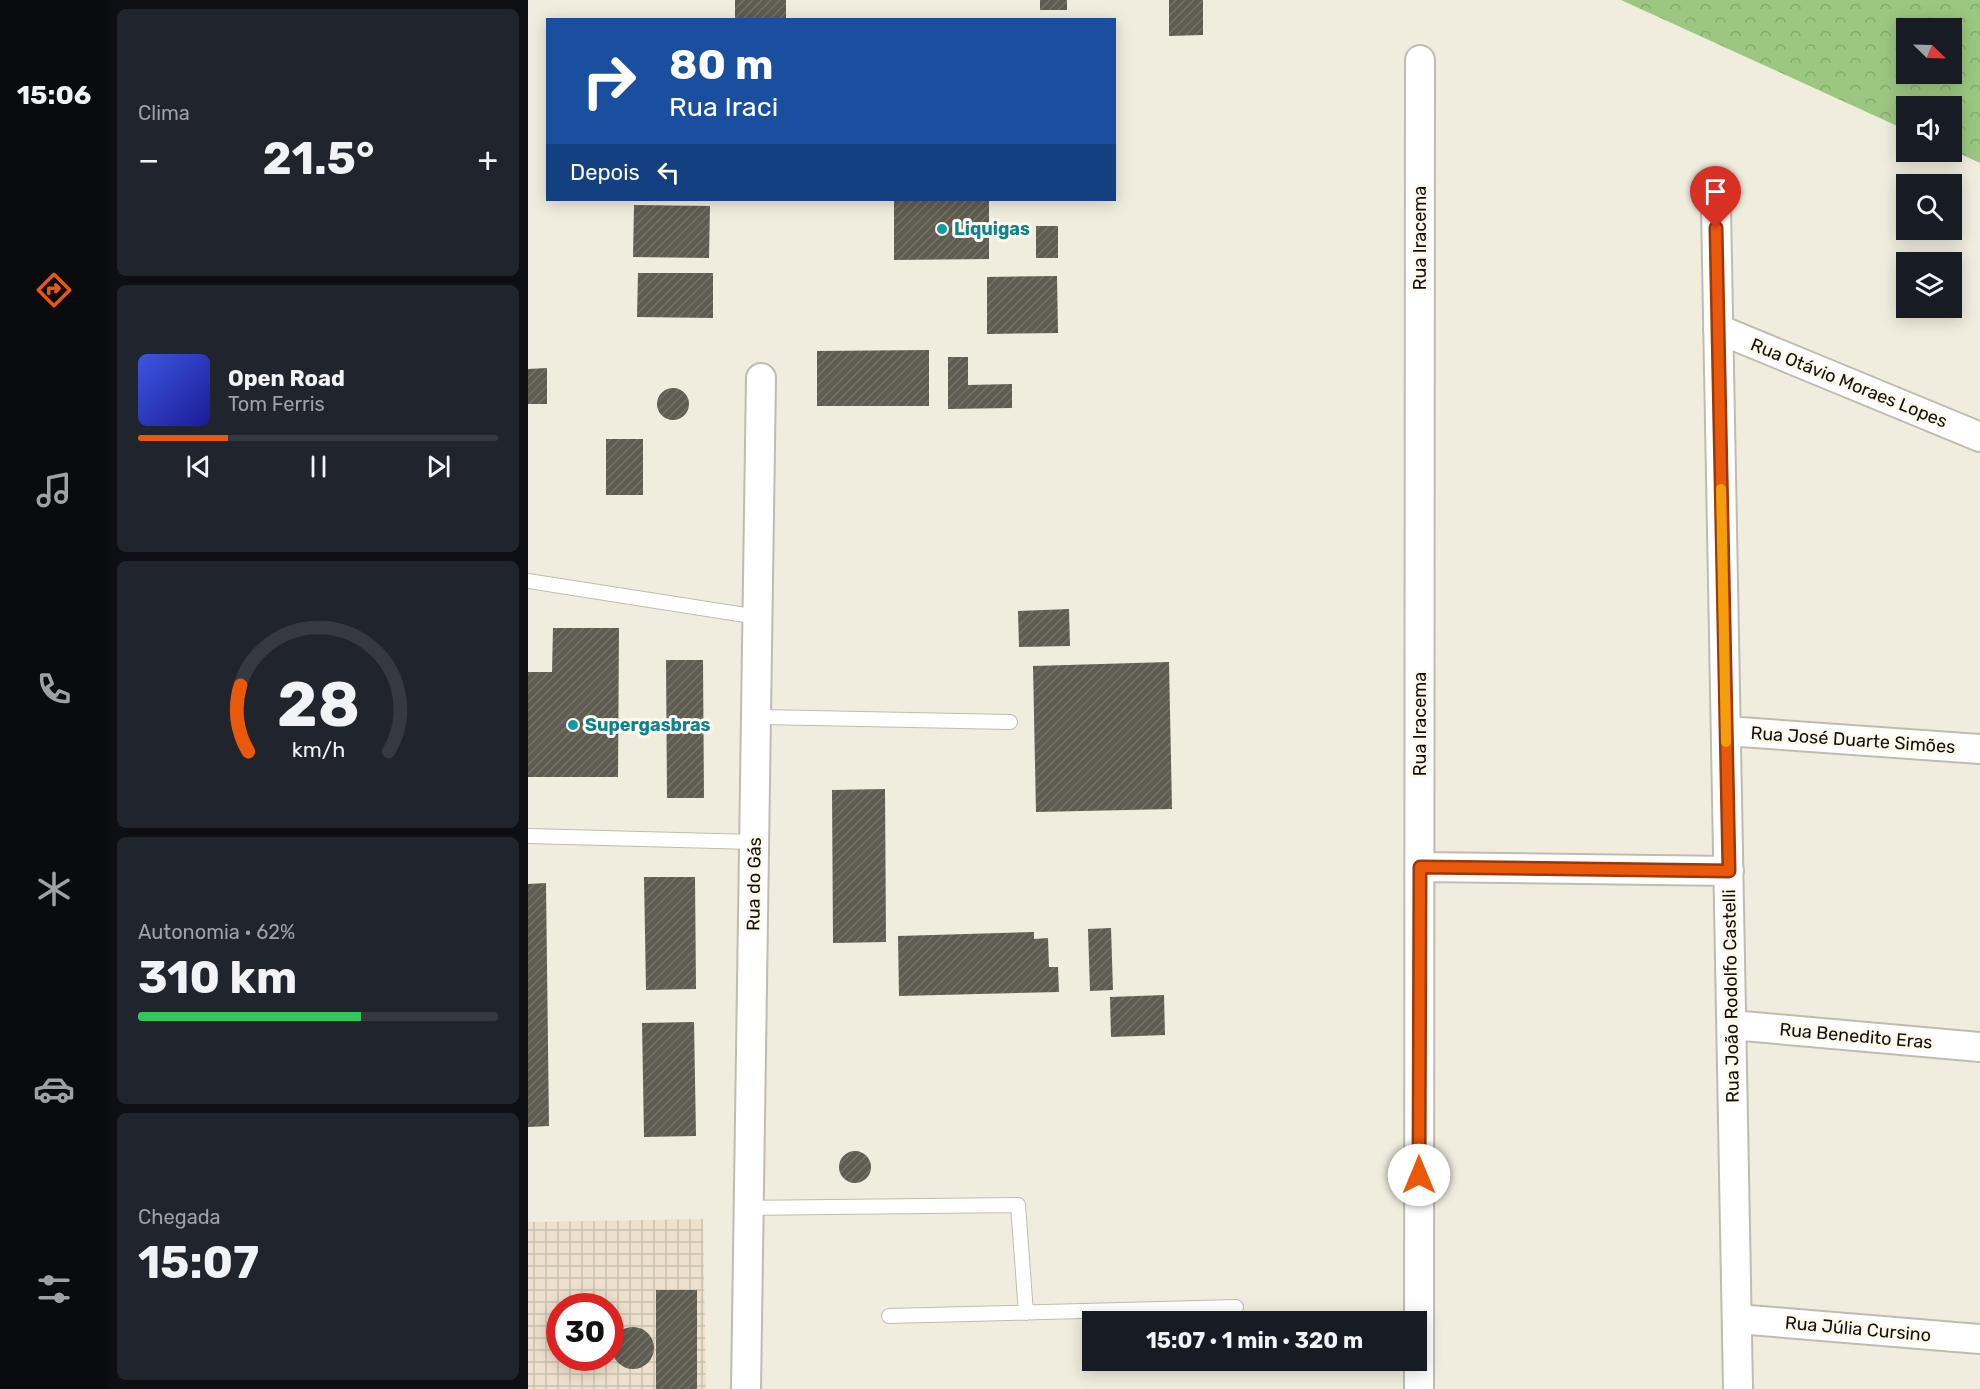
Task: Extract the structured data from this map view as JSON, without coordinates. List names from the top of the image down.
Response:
{
  "streets": {
    "street": [
      "Rua Iracema",
      "Rua Otávio Moraes Lopes",
      "Rua José Duarte Simões",
      "Rua do Gás",
      "Rua João Rodolfo Castelli",
      "Rua Benedito Eras",
      "Rua Júlia Cursino"
    ]
  },
  "crossings": [
    ["Rua Otávio Moraes Lopes", "Rua João Rodolfo Castelli"],
    ["Rua José Duarte Simões", "Rua João Rodolfo Castelli"],
    ["Rua João Rodolfo Castelli", "Rua Benedito Eras"],
    ["Rua João Rodolfo Castelli", "Rua Júlia Cursino"]
  ],
  "places": ["Liquigas", "Supergasbras"],
  "north": "bottom right",
  "page": {
    "tabs": "15:06",
    "tile": [
      "Clima",
      ["Autonomia · 62%", "310 km"],
      ["Chegada", "15:07"]
    ],
    "turn": ["80 m", "Rua Iraci"],
    "heat": ["−", "21.5°", "+"],
    "then": "Depois",
    "song": ["Open Road", "Tom Ferris"],
    "limit": "30",
    "trip": "15:07 · 1 min · 320 m",
    "gauge": ["28", "km/h"]
  }
}
